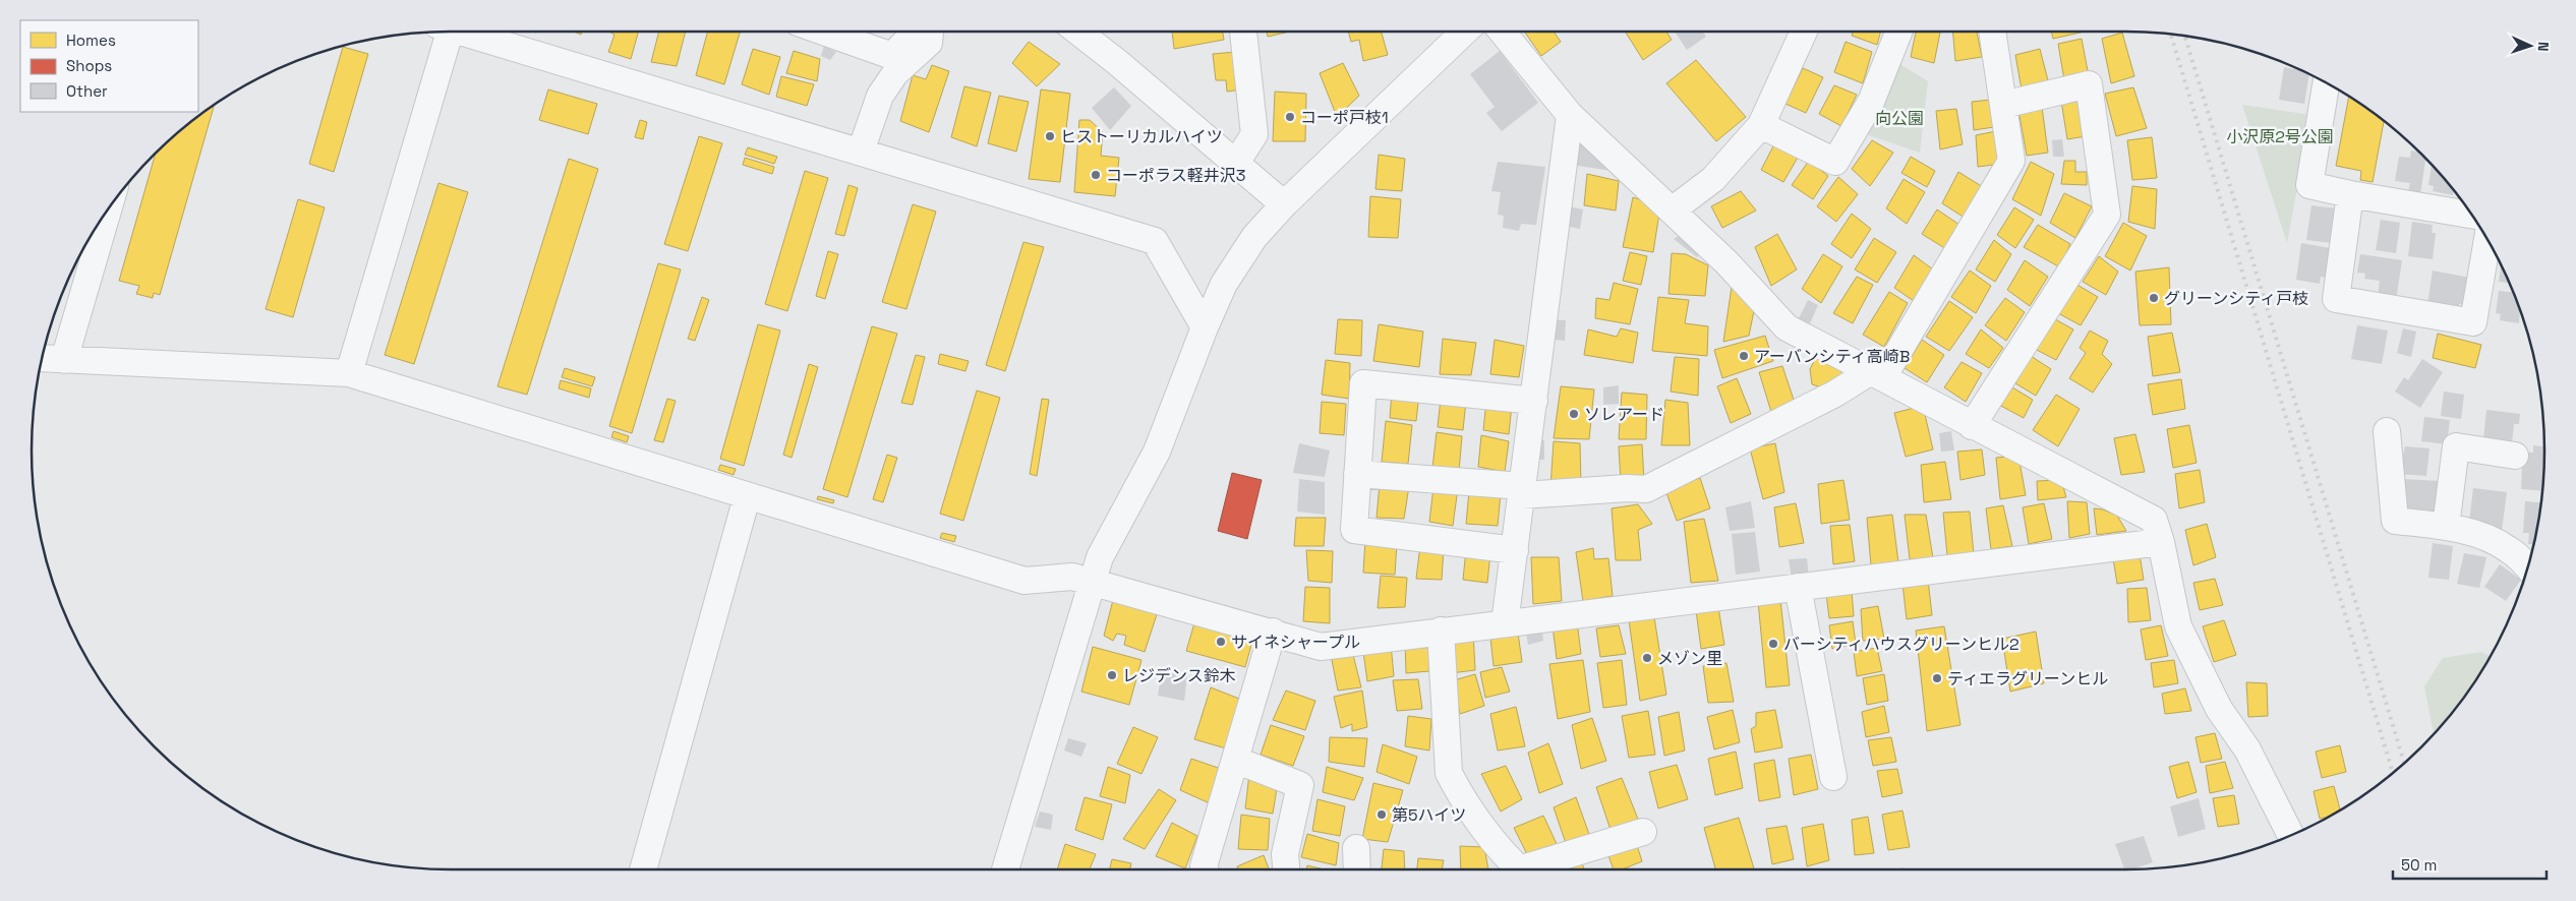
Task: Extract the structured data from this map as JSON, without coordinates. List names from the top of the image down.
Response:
{
  "parks": ["向公園", "小沢原2号公園"],
  "places": [
    "コーポ戸枝1",
    "ヒストーリカルハイツ",
    "コーポラス軽井沢3",
    "グリーンシティ戸枝",
    "アーバンシティ高崎B",
    "ソレアード",
    "サイネシャープル",
    "バーシティハウスグリーンヒル2",
    "メゾン里",
    "レジデンス鈴木",
    "ティエラグリーンヒル",
    "第5ハイツ"
  ],
  "legend": ["Homes", "Shops", "Other"],
  "scale_bar": "50 m",
  "north": "right"
}
